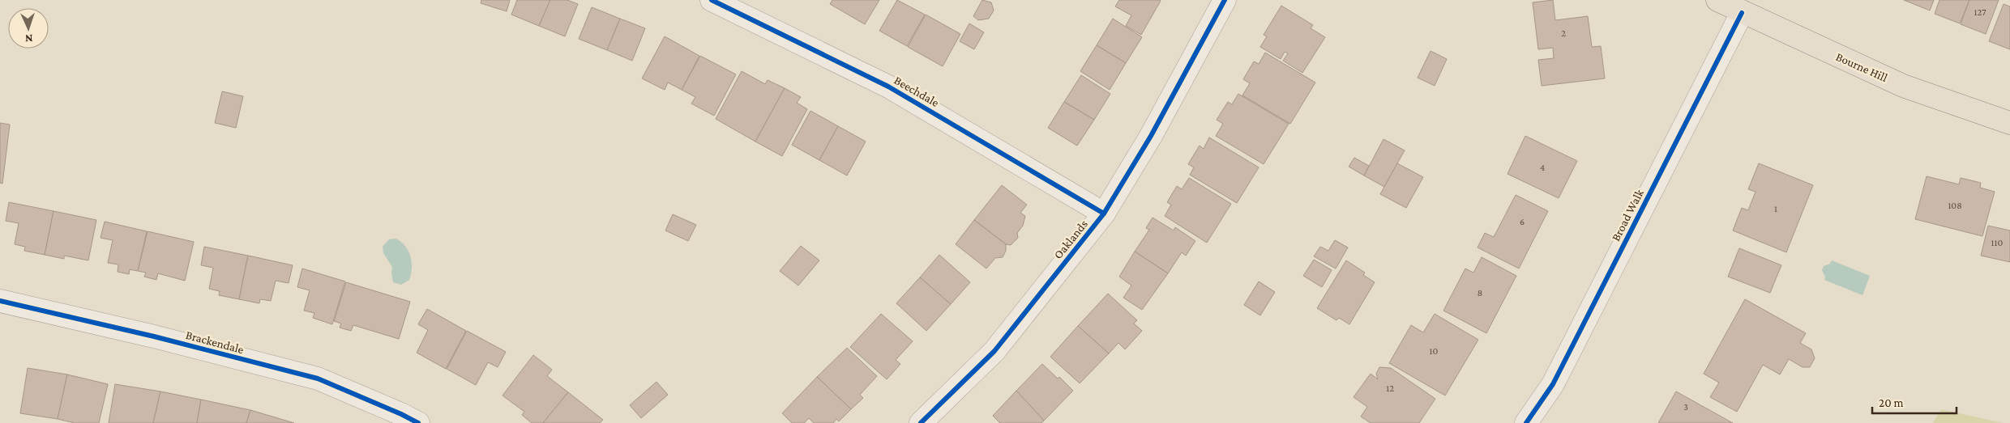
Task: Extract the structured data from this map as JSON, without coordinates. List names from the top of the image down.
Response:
{
  "streets": {
    "main road": ["Bourne Hill"],
    "street": [
      "Beechdale",
      "Broad Walk",
      "Oaklands",
      "Brackendale"
    ]
  },
  "crossings": [
    ["Bourne Hill", "Broad Walk"],
    ["Beechdale", "Oaklands"]
  ],
  "house_numbers": [
    "127",
    "2",
    "4",
    "108",
    "1",
    "6",
    "110",
    "8",
    "10",
    "12",
    "3"
  ],
  "scale_bar": "20 m",
  "north": "bottom"
}
